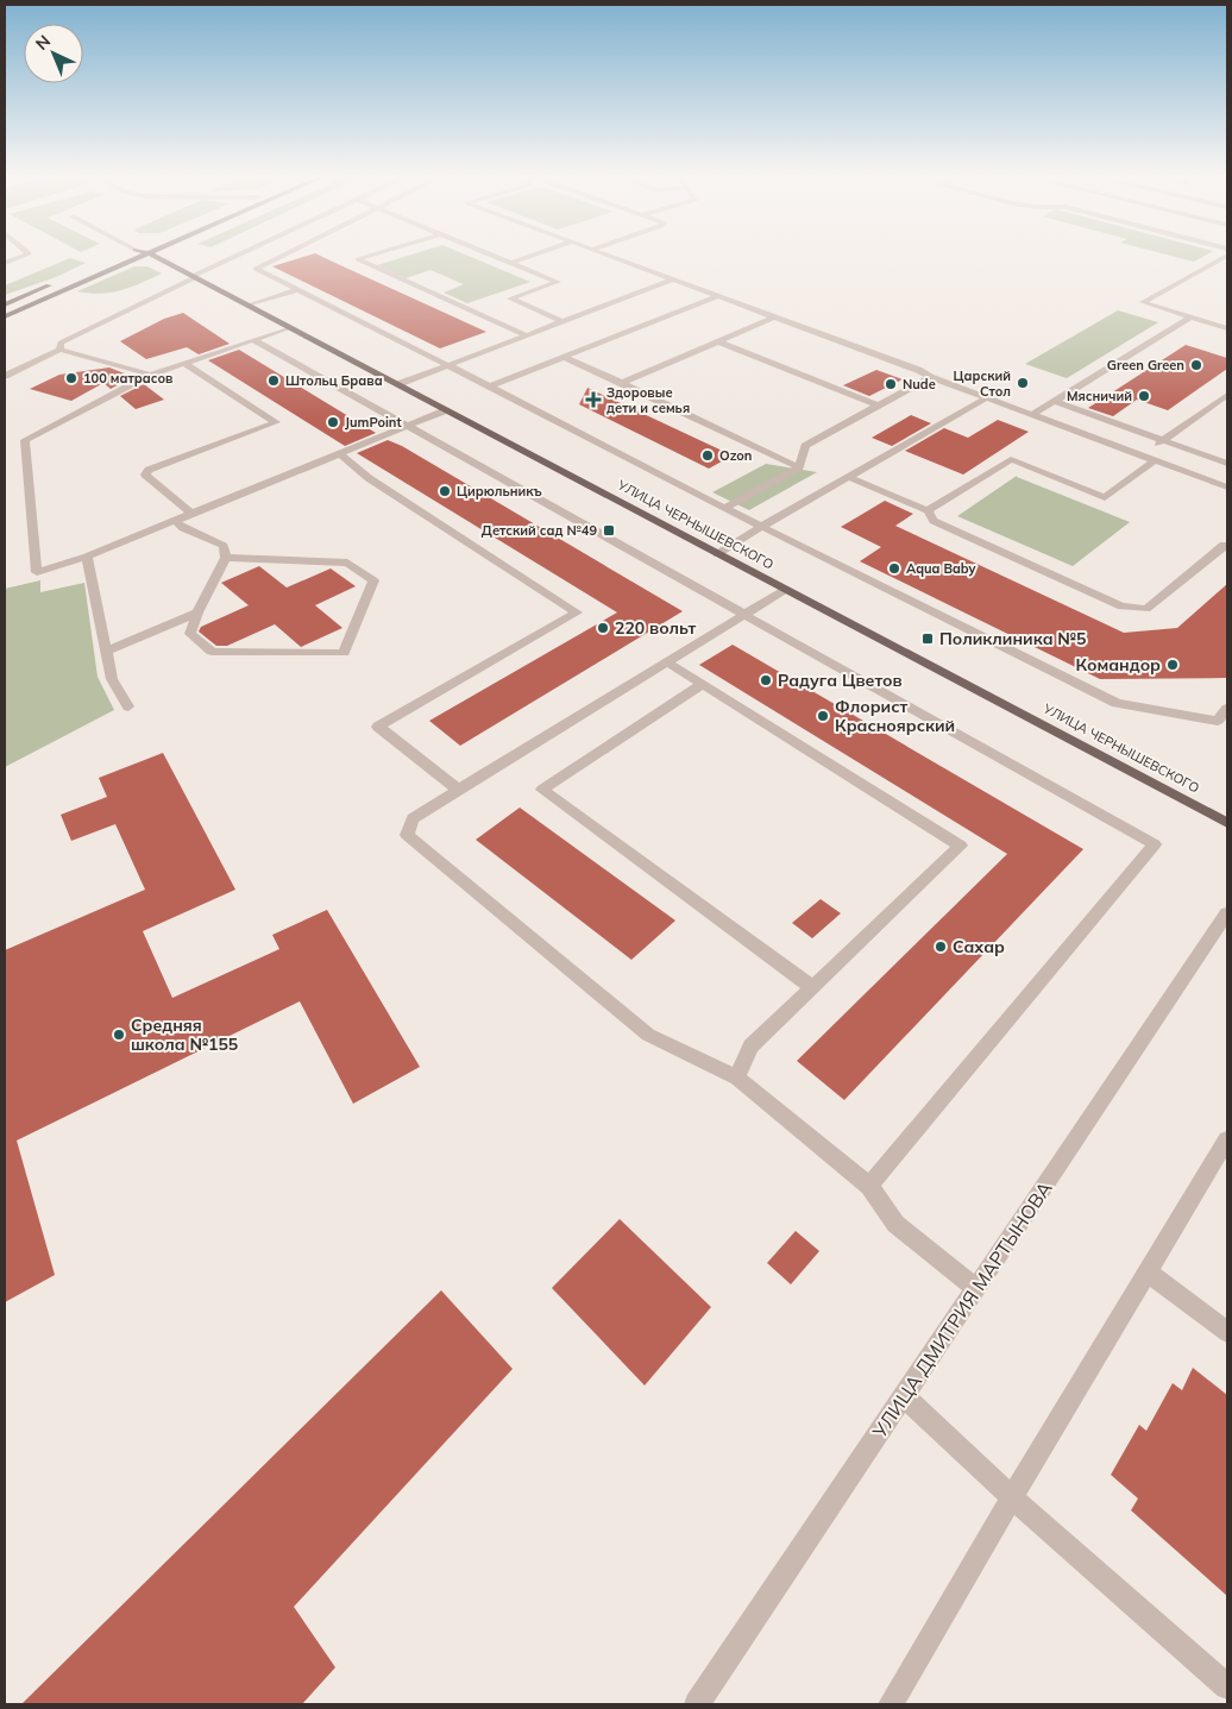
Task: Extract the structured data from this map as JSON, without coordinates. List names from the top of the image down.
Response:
{
  "streets": {
    "main road": ["УЛИЦА ЧЕРНЫШЕВСКОГО"],
    "street": ["УЛИЦА ДМИТРИЯ МАРТЫНОВА"]
  },
  "places": {
    "other": [
      "Green Green",
      "100 матрасов",
      "Штольц Брава",
      "Царский Стол",
      "Nude",
      "Мясничий",
      "JumPoint",
      "Ozon",
      "Цирюльникъ",
      "Aqua Baby",
      "220 вольт",
      "Командор",
      "Радуга Цветов",
      "Флорист Красноярский",
      "Сахар",
      "Средняя школа №155"
    ],
    "health": ["Здоровые дети и семья"],
    "transit": ["Детский сад №49", "Поликлиника №5"]
  },
  "north": "top left"
}
